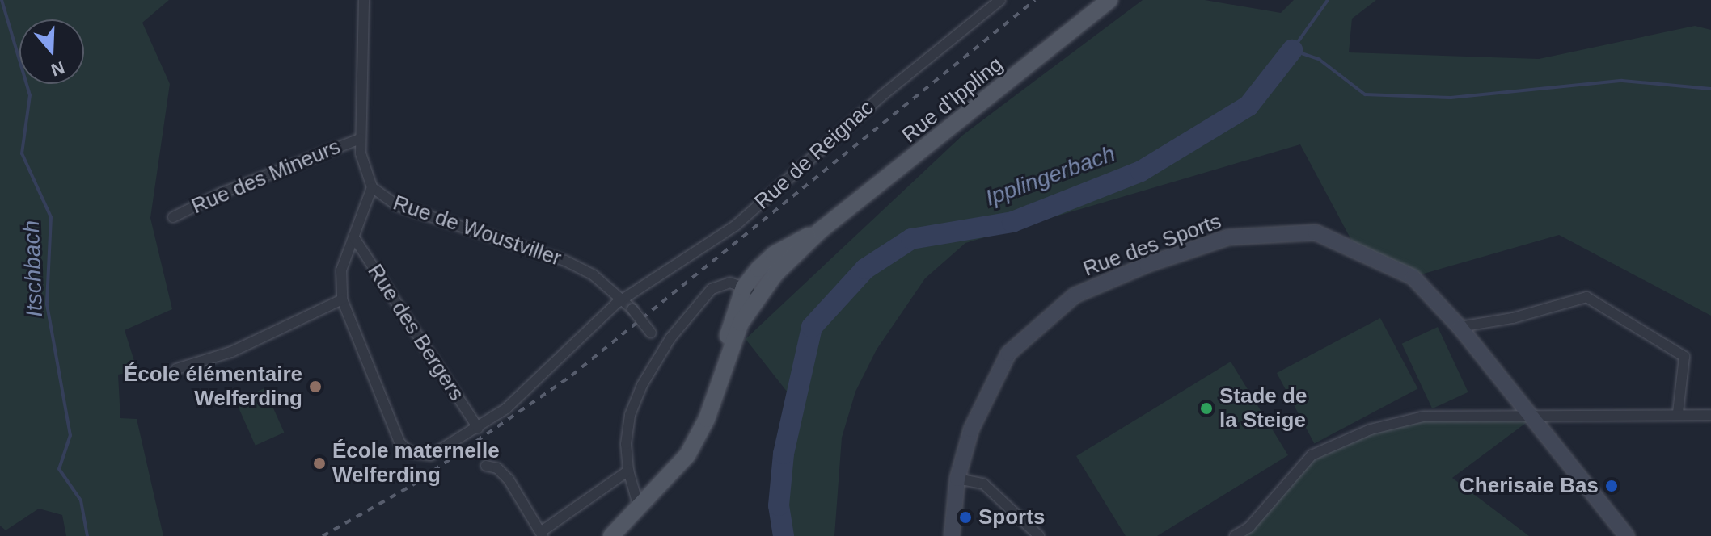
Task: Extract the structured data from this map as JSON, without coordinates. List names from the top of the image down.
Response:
{
  "streets": {
    "main road": ["Rue d'Ippling"],
    "street": [
      "Rue de Reignac",
      "Rue des Mineurs",
      "Rue de Woustviller",
      "Rue des Sports",
      "Rue des Bergers"
    ]
  },
  "crossings": [
    ["Rue de Reignac", "Rue de Woustviller"],
    ["Rue de Reignac", "Rue des Bergers"],
    ["Rue des Mineurs", "Rue de Woustviller"]
  ],
  "water": ["Ipplingerbach", "Itschbach"],
  "places": [
    "École élémentaire Welferding",
    "Stade de la Steige",
    "École maternelle Welferding",
    "Cherisaie Bas",
    "Sports"
  ],
  "north": "bottom"
}
